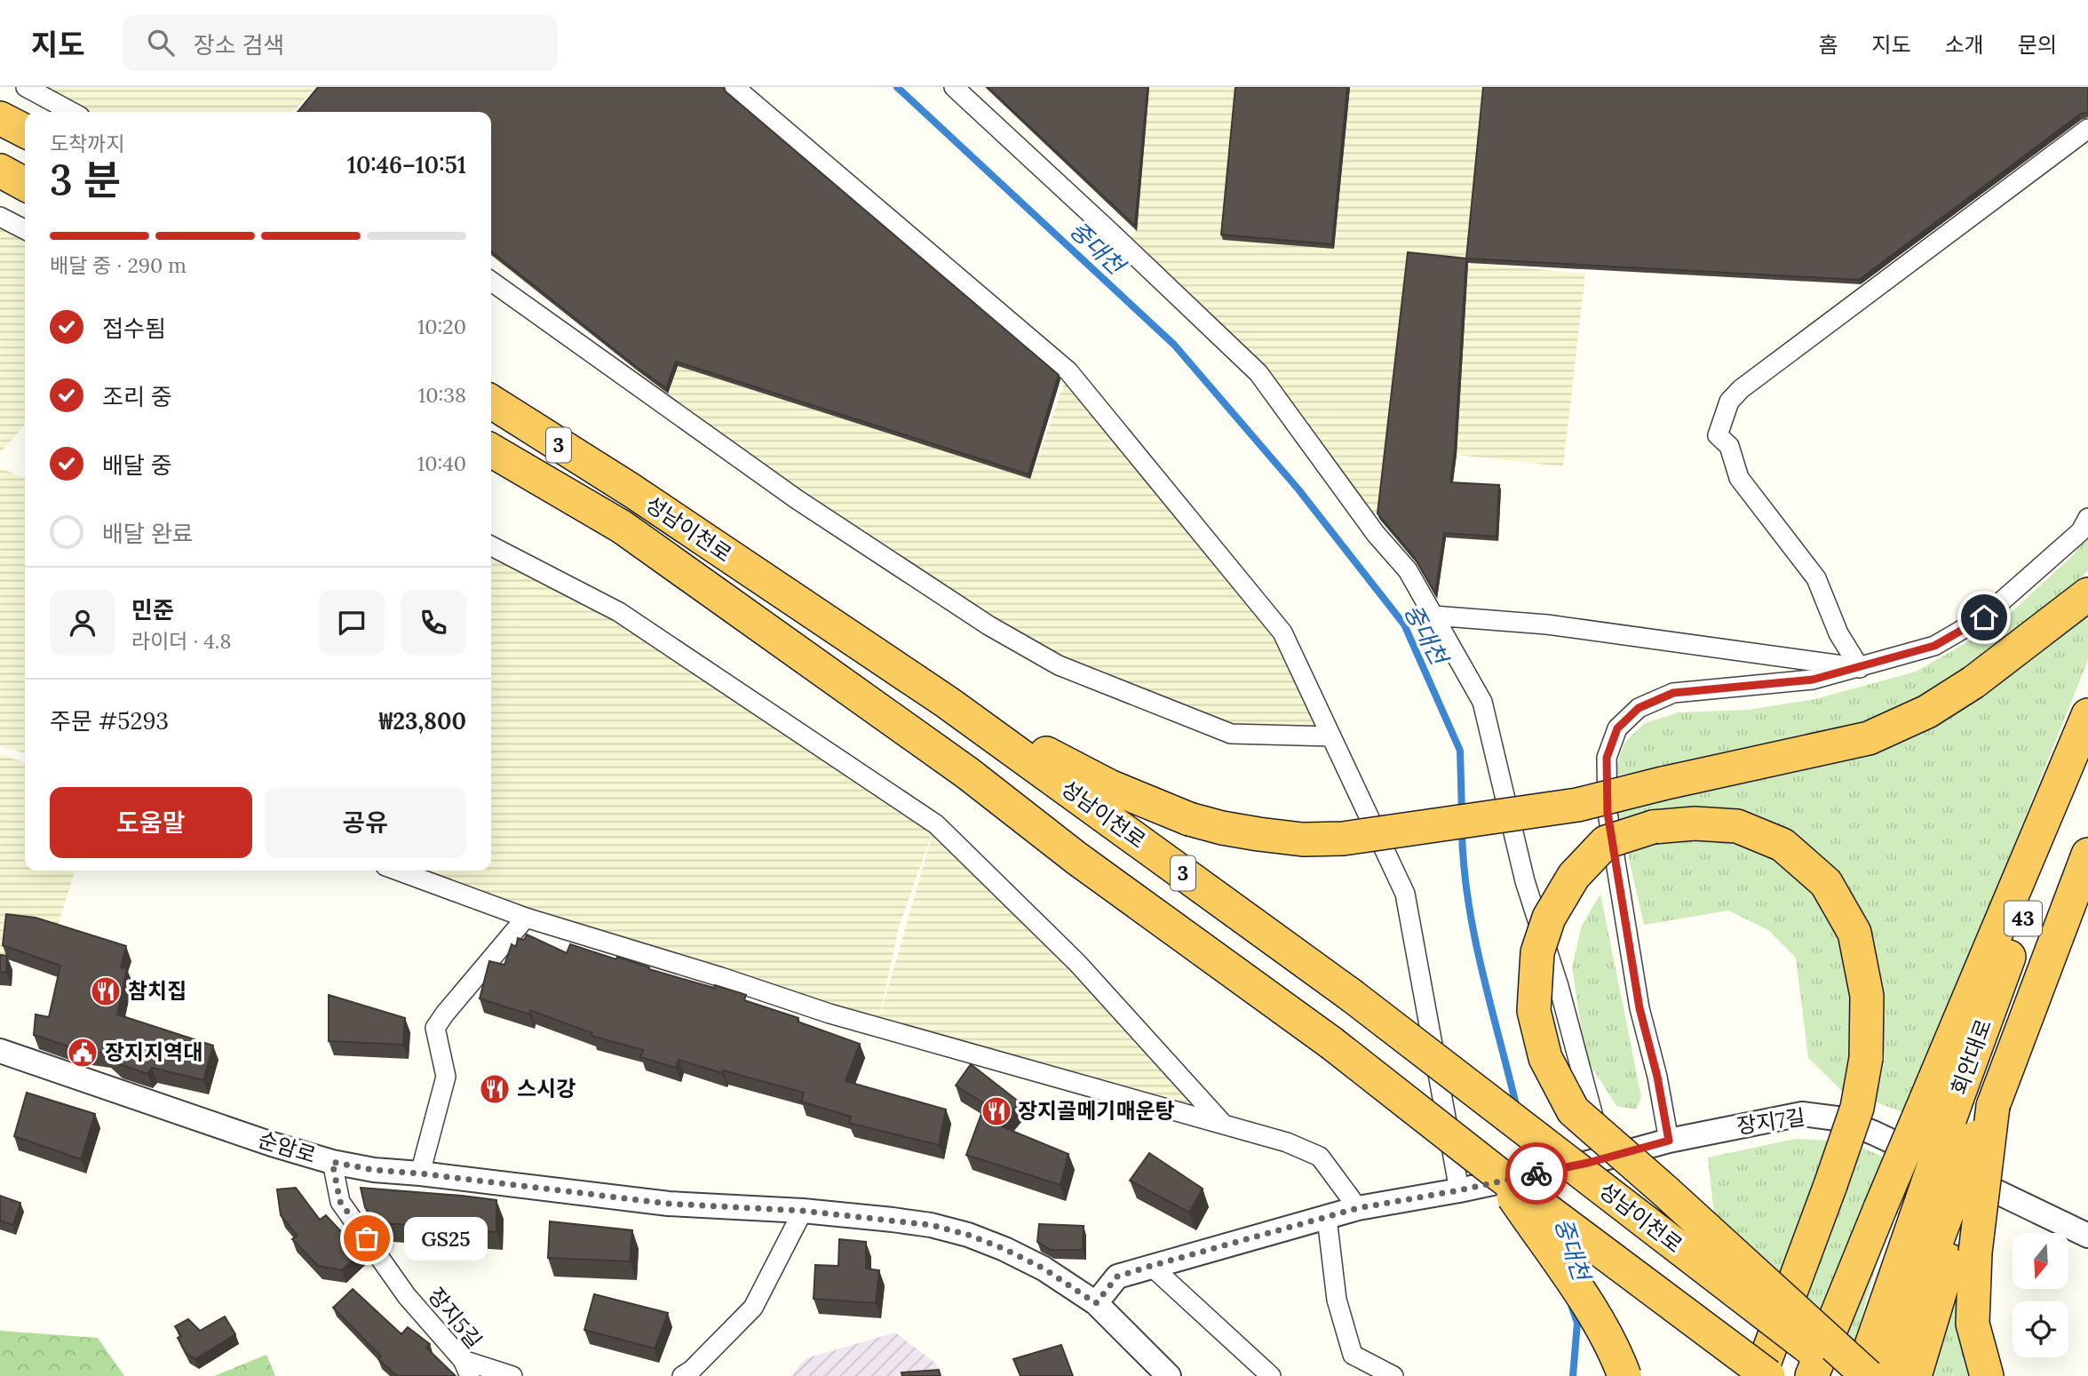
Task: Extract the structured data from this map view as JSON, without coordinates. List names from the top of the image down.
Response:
{
  "streets": {
    "highway": [
      "3",
      "성남이천로",
      "43",
      "회안대로"
    ],
    "street": ["장지7길", "순암로", "장지5길"]
  },
  "crossings": [
    ["장지7길", "순암로"],
    ["순암로", "장지5길"]
  ],
  "water": ["중대천"],
  "places": {
    "restaurant": ["참치집", "스시강", "장지골메기매운탕"],
    "public building": ["장지지역대"],
    "other": ["GS25"]
  },
  "north": "bottom",
  "page": {
    "header": "지도",
    "search": "장소 검색",
    "nav": [
      "홈",
      "지도",
      "소개",
      "문의"
    ],
    "heading": ["3 분", "도착까지", "10:46–10:51"],
    "panel": [
      "민준",
      "라이더 · 4.8",
      "주문 #5293",
      "₩23,800"
    ],
    "bar": "배달 중 · 290 m",
    "list": [
      ["접수됨", "10:20"],
      ["조리 중", "10:38"],
      ["배달 중", "10:40"],
      "배달 완료"
    ],
    "buttons": ["도움말", "공유"],
    "bubble": "GS25"
  }
}
